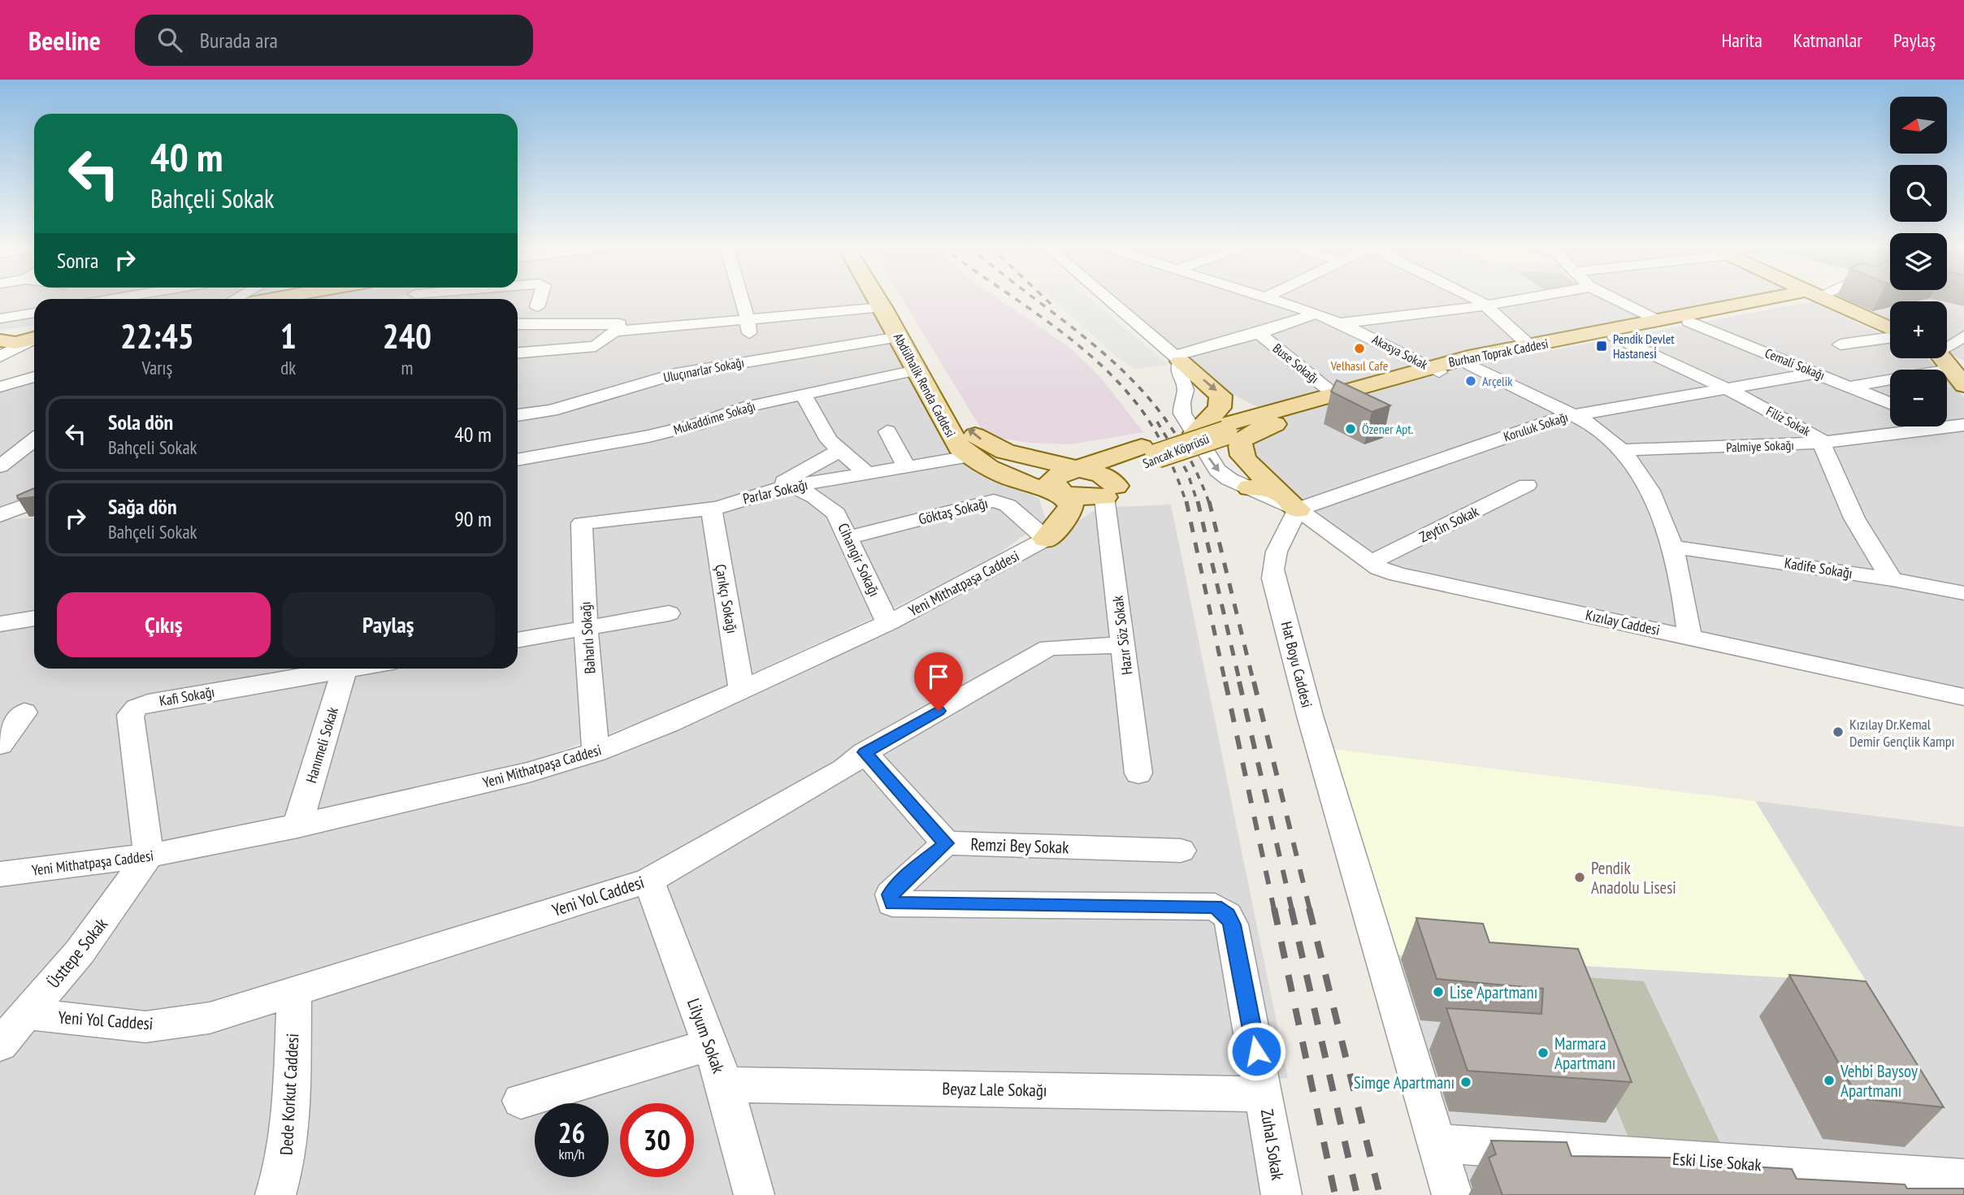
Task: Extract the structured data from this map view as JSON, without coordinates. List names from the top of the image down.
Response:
{
  "streets": {
    "main road": ["Burhan Toprak Caddesi", "Abdülhalik Renda Caddesi", "Sancak Köprüsü"],
    "street": [
      "Akasya Sokak",
      "Buse Sokağı",
      "Cemali Sokağı",
      "Uluçınarlar Sokağı",
      "Mukaddime Sokağı",
      "Filiz Sokak",
      "Koruluk Sokağı",
      "Palmiye Sokağı",
      "Parlar Sokağı",
      "Göktaş Sokağı",
      "Zeytin Sokak",
      "Cihangir Sokağı",
      "Kadife Sokağı",
      "Yeni Mithatpaşa Caddesi",
      "Çarıkçı Sokağı",
      "Kızılay Caddesi",
      "Hazır Söz Sokak",
      "Baharlı Sokağı",
      "Hat Boyu Caddesi",
      "Kafi Sokağı",
      "Hanımeli Sokak",
      "Remzi Bey Sokak",
      "Yeni Yol Caddesi",
      "Üsttepe Sokak",
      "Lilyum Sokak",
      "Beyaz Lale Sokağı",
      "Dede Korkut Caddesi",
      "Zuhal Sokak",
      "Eski Lise Sokak"
    ]
  },
  "crossings": [
    ["Akasya Sokak", "Burhan Toprak Caddesi"],
    ["Burhan Toprak Caddesi", "Buse Sokağı"],
    ["Burhan Toprak Caddesi", "Cemali Sokağı"],
    ["Burhan Toprak Caddesi", "Filiz Sokak"],
    ["Burhan Toprak Caddesi", "Sancak Köprüsü"],
    ["Cemali Sokağı", "Koruluk Sokağı"],
    ["Uluçınarlar Sokağı", "Abdülhalik Renda Caddesi"],
    ["Abdülhalik Renda Caddesi", "Mukaddime Sokağı"],
    ["Abdülhalik Renda Caddesi", "Sancak Köprüsü"],
    ["Abdülhalik Renda Caddesi", "Parlar Sokağı"],
    ["Abdülhalik Renda Caddesi", "Hazır Söz Sokak"],
    ["Filiz Sokak", "Koruluk Sokağı"],
    ["Filiz Sokak", "Palmiye Sokağı"],
    ["Filiz Sokak", "Kadife Sokağı"],
    ["Koruluk Sokağı", "Kızılay Caddesi"],
    ["Koruluk Sokağı", "Hat Boyu Caddesi"],
    ["Sancak Köprüsü", "Göktaş Sokağı"],
    ["Sancak Köprüsü", "Yeni Mithatpaşa Caddesi"],
    ["Sancak Köprüsü", "Hazır Söz Sokak"],
    ["Parlar Sokağı", "Cihangir Sokağı"],
    ["Parlar Sokağı", "Çarıkçı Sokağı"],
    ["Parlar Sokağı", "Baharlı Sokağı"],
    ["Göktaş Sokağı", "Cihangir Sokağı"],
    ["Göktaş Sokağı", "Yeni Mithatpaşa Caddesi"],
    ["Zeytin Sokak", "Kızılay Caddesi"],
    ["Cihangir Sokağı", "Yeni Mithatpaşa Caddesi"],
    ["Yeni Mithatpaşa Caddesi", "Çarıkçı Sokağı"],
    ["Yeni Mithatpaşa Caddesi", "Baharlı Sokağı"],
    ["Yeni Mithatpaşa Caddesi", "Kafi Sokağı"],
    ["Yeni Mithatpaşa Caddesi", "Hanımeli Sokak"],
    ["Yeni Mithatpaşa Caddesi", "Üsttepe Sokak"],
    ["Kızılay Caddesi", "Hat Boyu Caddesi"],
    ["Hazır Söz Sokak", "Yeni Yol Caddesi"],
    ["Hat Boyu Caddesi", "Eski Lise Sokak"],
    ["Kafi Sokağı", "Üsttepe Sokak"],
    ["Remzi Bey Sokak", "Zuhal Sokak"],
    ["Yeni Yol Caddesi", "Üsttepe Sokak"],
    ["Yeni Yol Caddesi", "Lilyum Sokak"],
    ["Yeni Yol Caddesi", "Dede Korkut Caddesi"],
    ["Lilyum Sokak", "Beyaz Lale Sokağı"],
    ["Beyaz Lale Sokağı", "Zuhal Sokak"]
  ],
  "places": {
    "transit": ["Pendi̇k Devlet Hastanesi̇"],
    "other": [
      "Velhasıl Cafe",
      "Arçelik",
      "Özener Apt.",
      "Kızılay Dr.Kemal Demir Gençlik Kampı",
      "Pendik Anadolu Lisesi",
      "Lise Apartmanı",
      "Marmara Apartmanı",
      "Vehbi Baysoy Apartmanı",
      "Simge Apartmanı"
    ]
  },
  "north": "left",
  "page": {
    "header": "Beeline",
    "search": "Burada ara",
    "nav": ["Harita", "Katmanlar", "Paylaş"],
    "map_buttons": ["+", "−"],
    "turn": ["40 m", "Bahçeli Sokak"],
    "then": "Sonra",
    "eta": [
      "22:45",
      "Varış",
      "1",
      "dk",
      "240",
      "m"
    ],
    "list": [
      {
        "name": "Sola dön",
        "note": "Bahçeli Sokak",
        "value": "40 m"
      },
      {
        "name": "Sağa dön",
        "note": "Bahçeli Sokak",
        "value": "90 m"
      }
    ],
    "buttons": ["Çıkış", "Paylaş"],
    "speed": "26 km/h",
    "limit": "30"
  }
}
